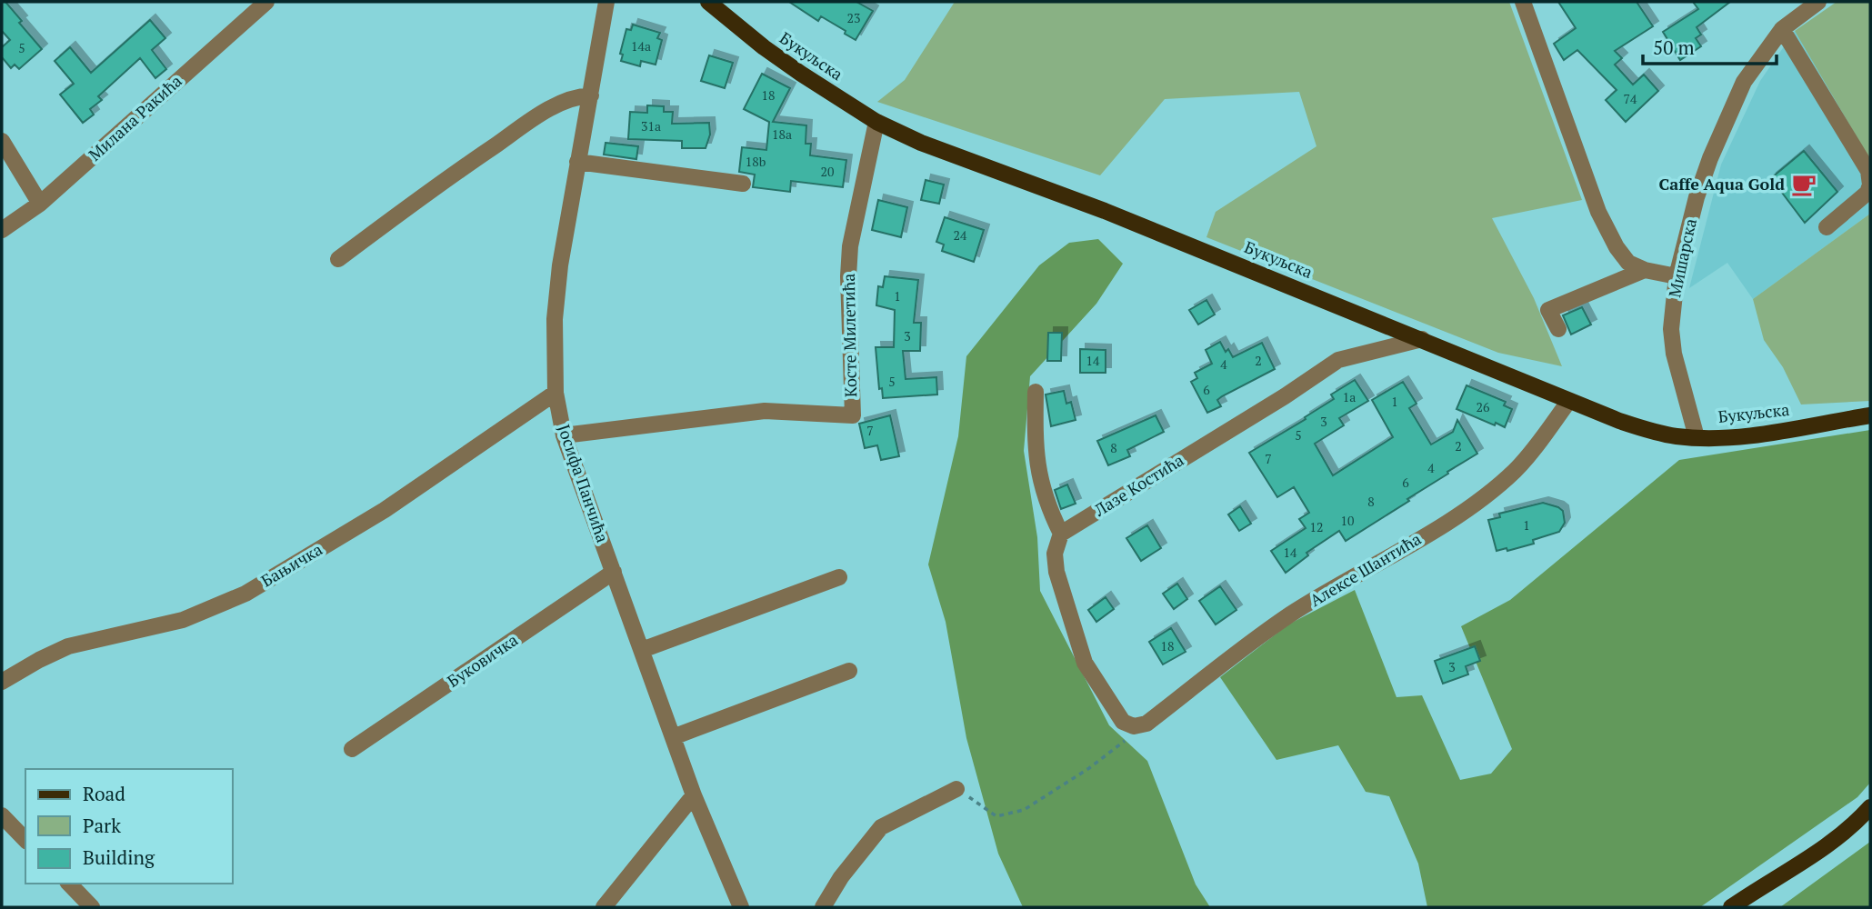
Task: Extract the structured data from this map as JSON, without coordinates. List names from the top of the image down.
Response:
{
  "streets": {
    "main road": ["Букуљска"],
    "street": [
      "Милана Ракића",
      "Мишарска",
      "Косте Милетића",
      "Јосифа Панчића",
      "Лазе Костића",
      "Бањичка",
      "Алексе Шантића",
      "Буковичка"
    ]
  },
  "crossings": [
    ["Букуљска", "Мишарска"],
    ["Букуљска", "Косте Милетића"],
    ["Букуљска", "Лазе Костића"],
    ["Букуљска", "Алексе Шантића"],
    ["Косте Милетића", "Јосифа Панчића"],
    ["Јосифа Панчића", "Бањичка"],
    ["Јосифа Панчића", "Буковичка"]
  ],
  "places": {
    "cafe": ["Caffe Aqua Gold"]
  },
  "house_numbers": [
    "23",
    "14a",
    "5",
    "18",
    "74",
    "31a",
    "18a",
    "18b",
    "20",
    "24",
    "1",
    "3",
    "14",
    "2",
    "4",
    "5",
    "6",
    "1a",
    "1",
    "26",
    "3",
    "7",
    "5",
    "2",
    "8",
    "7",
    "4",
    "6",
    "8",
    "10",
    "1",
    "12",
    "14",
    "18",
    "3"
  ],
  "legend": ["Road", "Park", "Building"],
  "scale_bar": "50 m"
}
